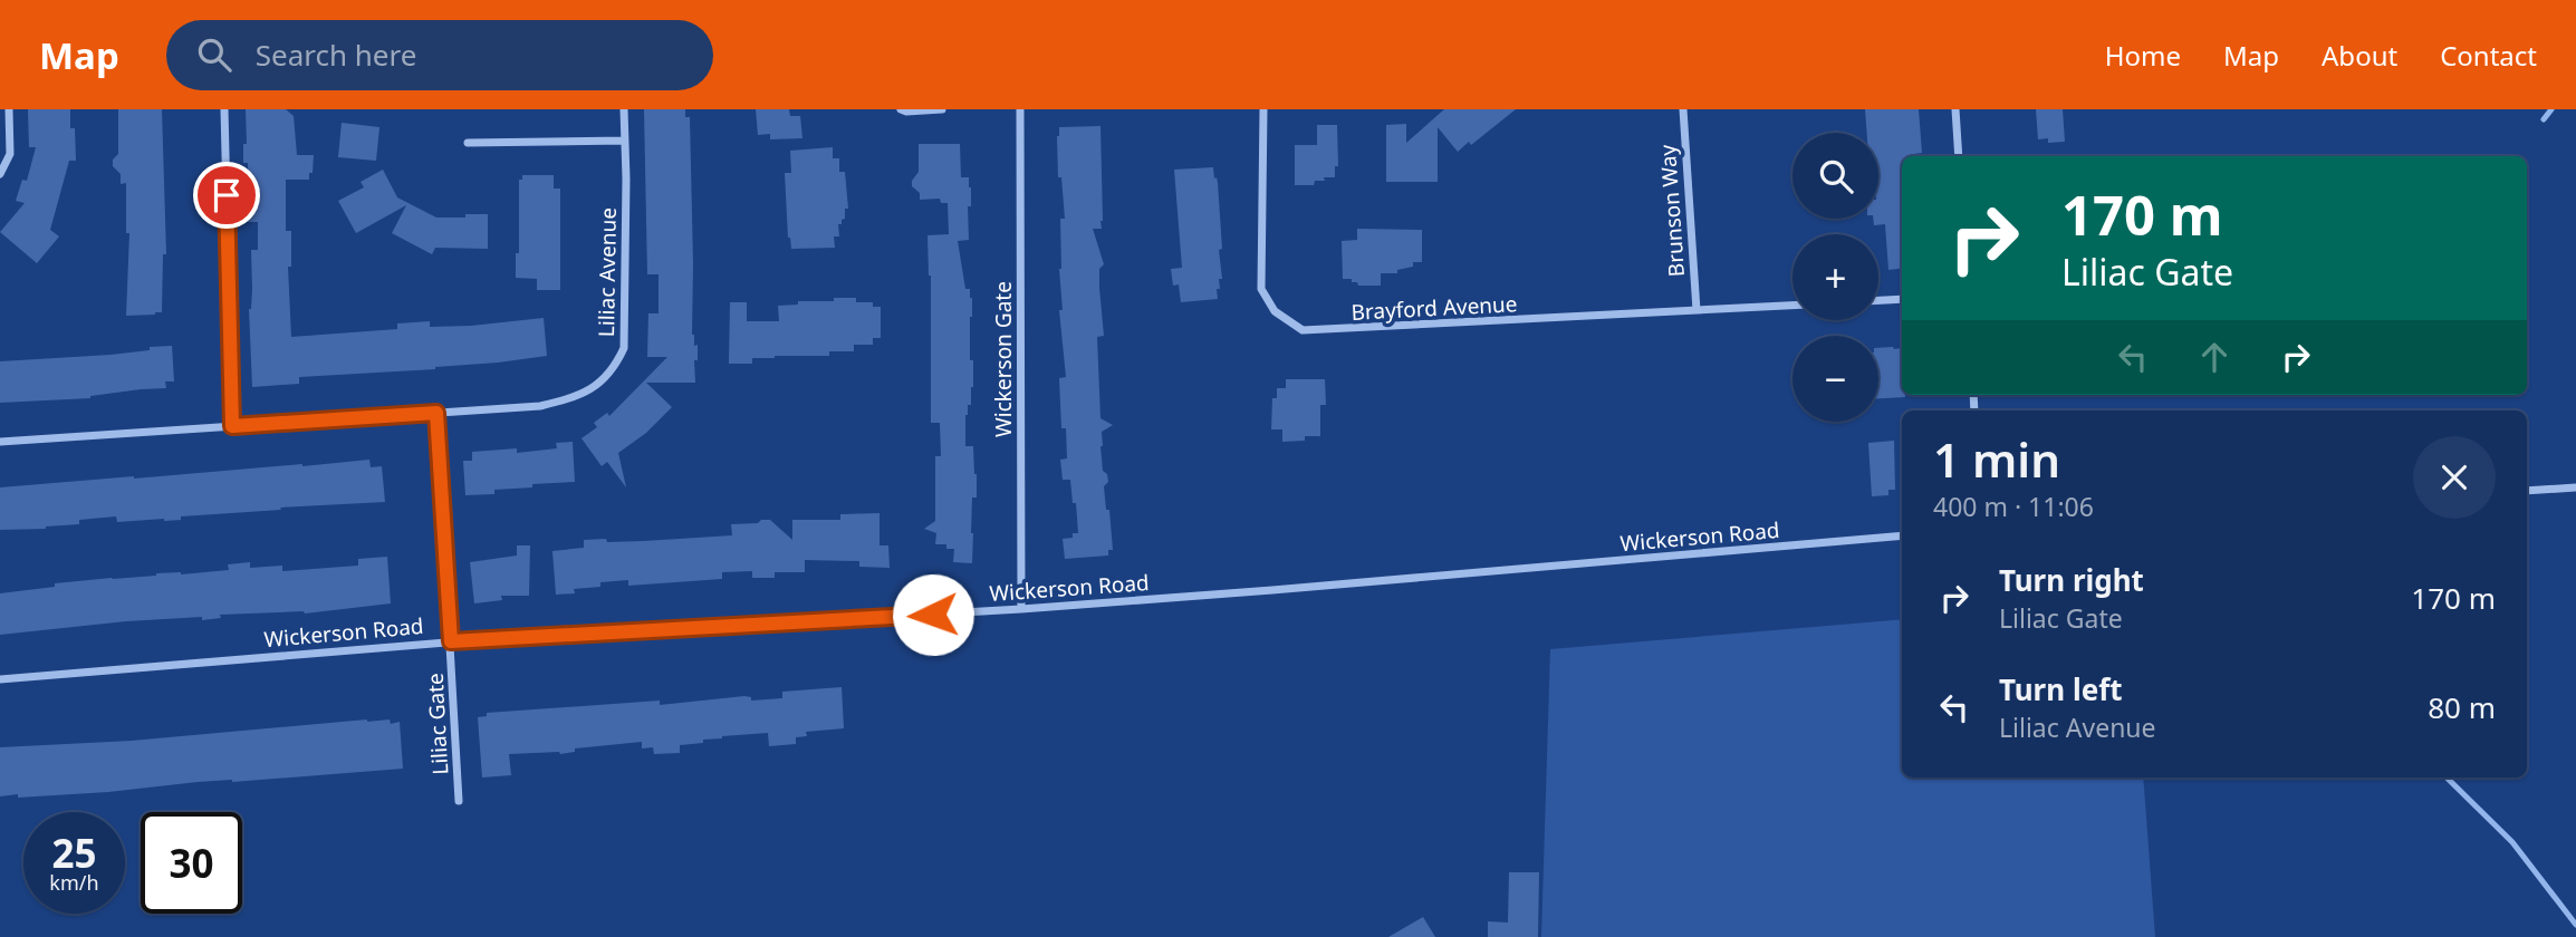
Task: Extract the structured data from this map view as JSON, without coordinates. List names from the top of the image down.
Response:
{
  "streets": {
    "street": [
      "Brunson Way",
      "Liliac Avenue",
      "Brayford Avenue",
      "Wickerson Gate",
      "Wickerson Road",
      "Liliac Gate"
    ]
  },
  "crossings": [
    ["Brunson Way", "Brayford Avenue"],
    ["Liliac Avenue", "Liliac Gate"],
    ["Wickerson Gate", "Wickerson Road"],
    ["Wickerson Road", "Liliac Gate"]
  ],
  "page": {
    "header": "Map",
    "search": "Search here",
    "nav": [
      "Home",
      "Map",
      "About",
      "Contact"
    ],
    "map_buttons": ["+", "−"],
    "turn": ["170 m", "Liliac Gate"],
    "heading": ["1 min", "400 m · 11:06"],
    "list": [
      {
        "name": "Turn right",
        "note": "Liliac Gate",
        "value": "170 m"
      },
      {
        "name": "Turn left",
        "note": "Liliac Avenue",
        "value": "80 m"
      }
    ],
    "speed": "25 km/h",
    "limit": "30"
  }
}
